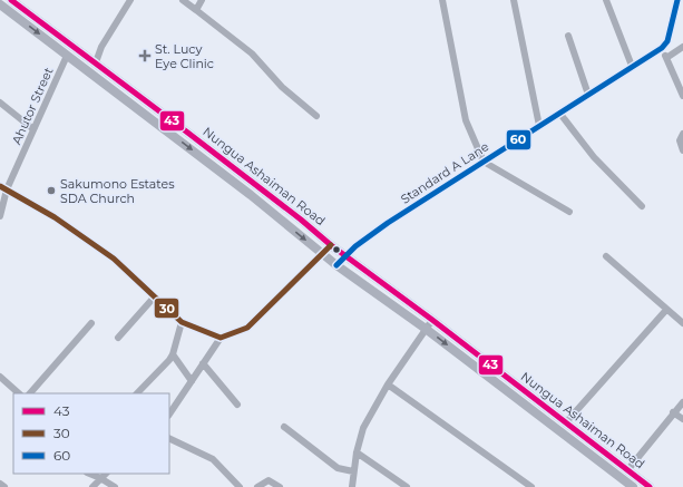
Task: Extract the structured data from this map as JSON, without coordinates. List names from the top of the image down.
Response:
{
  "streets": {
    "main road": ["Nungua Ashaiman Road"],
    "street": ["Ahutor Street", "Standard A Lane"]
  },
  "crossings": [
    ["Ahutor Street", "Nungua Ashaiman Road"],
    ["Standard A Lane", "Nungua Ashaiman Road"]
  ],
  "places": {
    "health": ["St. Lucy Eye Clinic"],
    "other": ["Sakumono Estates SDA Church"]
  },
  "lines": ["transit line 43", "transit line 60", "transit line 30"],
  "legend": ["43", "30", "60"]
}
